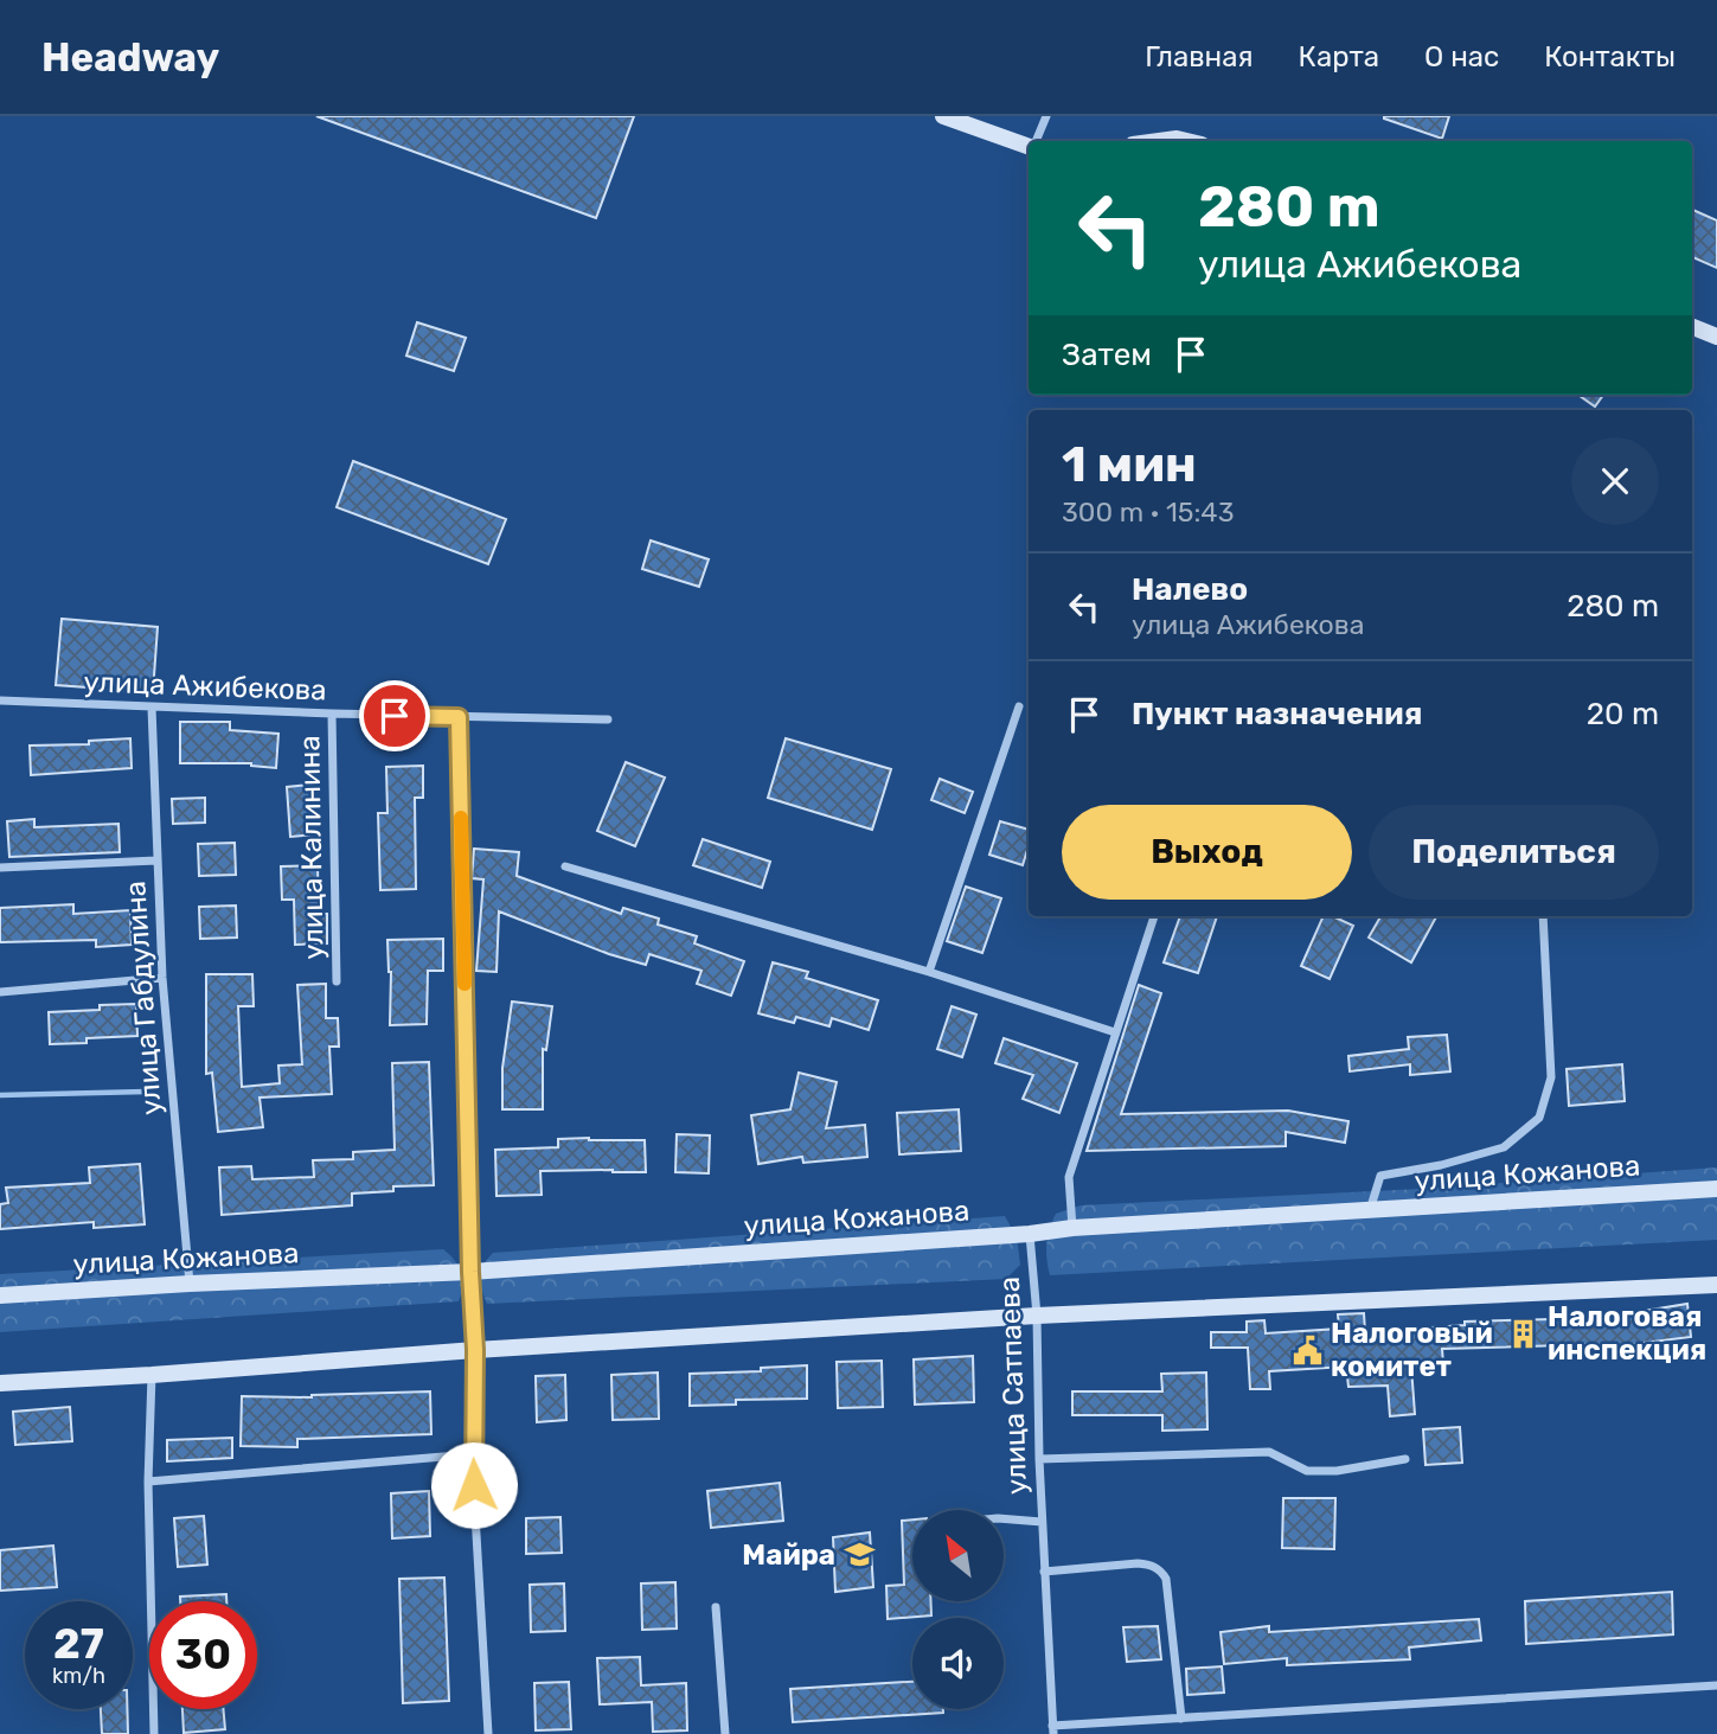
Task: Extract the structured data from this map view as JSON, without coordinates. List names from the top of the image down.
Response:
{
  "streets": {
    "street": [
      "улица Ажибекова",
      "улица Калинина",
      "улица Габдулина",
      "улица Кожанова",
      "улица Сатпаева"
    ]
  },
  "crossings": [
    ["улица Ажибекова", "улица Калинина"],
    ["улица Ажибекова", "улица Габдулина"],
    ["улица Габдулина", "улица Кожанова"],
    ["улица Кожанова", "улица Сатпаева"]
  ],
  "places": {
    "building": ["Налоговая инспекция"],
    "public building": ["Налоговый комитет"],
    "school or university": ["Майра"]
  },
  "north": "top left",
  "page": {
    "header": "Headway",
    "nav": [
      "Главная",
      "Карта",
      "О нас",
      "Контакты"
    ],
    "turn": ["280 m", "улица Ажибекова"],
    "then": "Затем",
    "heading": ["1 мин", "300 m · 15:43"],
    "list": [
      {
        "name": "Налево",
        "note": "улица Ажибекова",
        "value": "280 m"
      },
      {
        "name": "Пункт назначения",
        "value": "20 m"
      }
    ],
    "buttons": ["Выход", "Поделиться"],
    "speed": "27 km/h",
    "limit": "30"
  }
}
